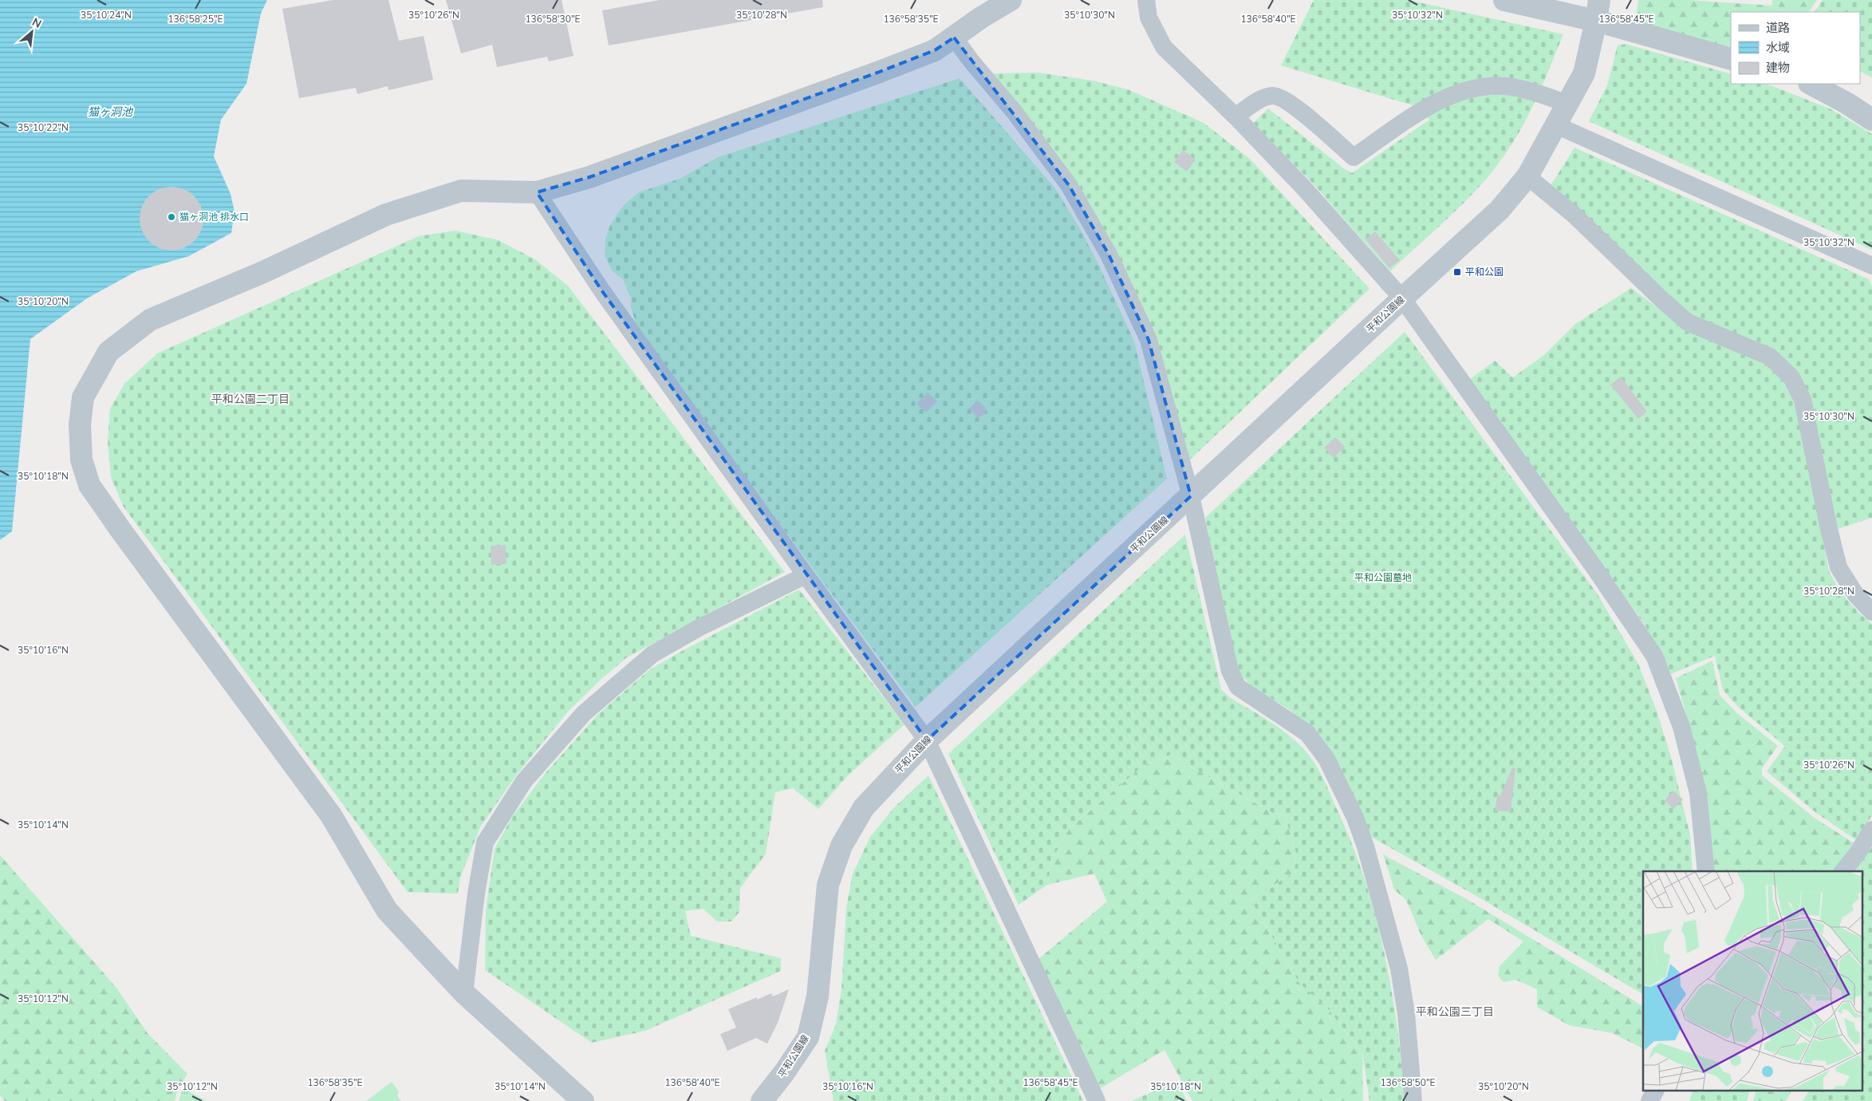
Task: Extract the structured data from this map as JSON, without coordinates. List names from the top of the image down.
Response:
{
  "streets": {
    "street": ["平和公園線"]
  },
  "districts": ["平和公園二丁目", "平和公園三丁目"],
  "water": ["猫ヶ洞池"],
  "parks": ["平和公園墓地"],
  "places": {
    "other": ["猫ヶ洞池 排水口"],
    "transit": ["平和公園"]
  },
  "legend": ["道路", "水域", "建物"],
  "north": "top right",
  "coordinates": [
    "35°10'26\"N",
    "35°10'24\"N",
    "35°10'28\"N",
    "35°10'30\"N",
    "35°10'32\"N",
    "136°58'25\"E",
    "136°58'30\"E",
    "136°58'35\"E",
    "136°58'40\"E",
    "136°58'45\"E",
    "35°10'22\"N",
    "35°10'20\"N",
    "35°10'18\"N",
    "35°10'16\"N",
    "35°10'14\"N",
    "35°10'12\"N",
    "136°58'50\"E"
  ]
}
